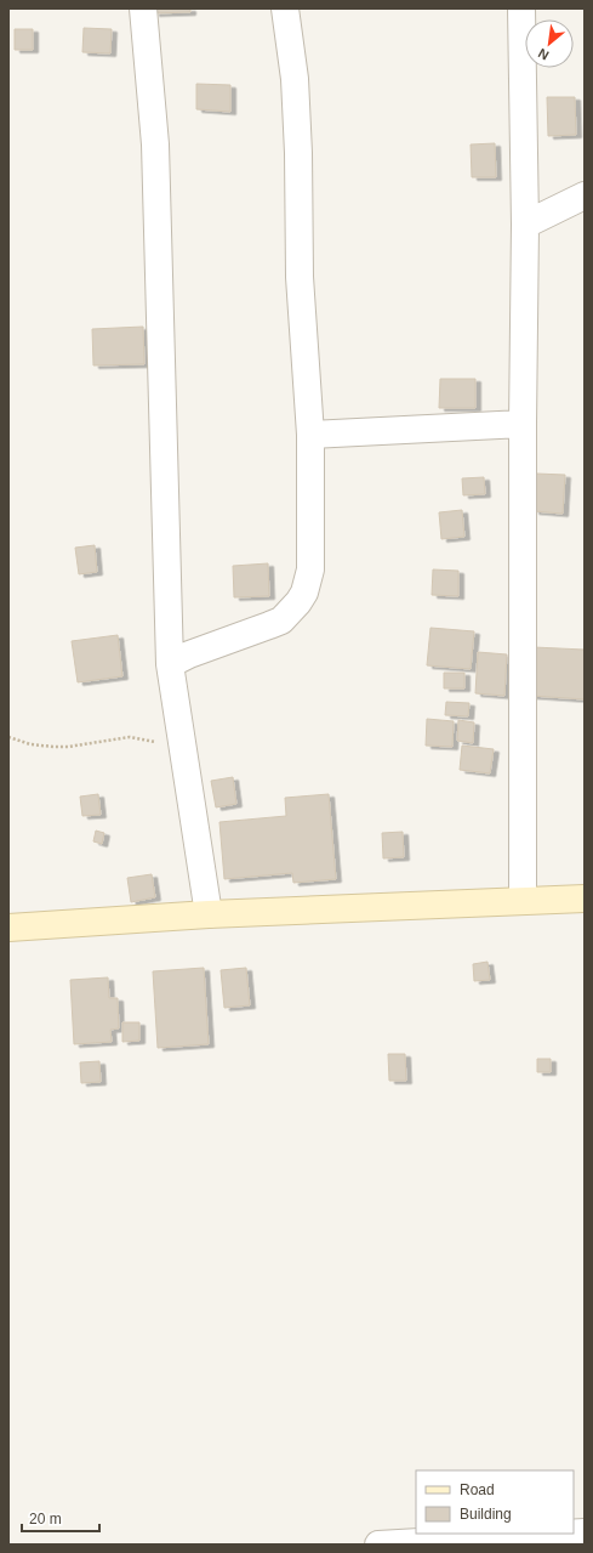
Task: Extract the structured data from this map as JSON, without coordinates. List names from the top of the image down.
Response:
{
  "legend": ["Road", "Building"],
  "scale_bar": "20 m",
  "north": "bottom left"
}
